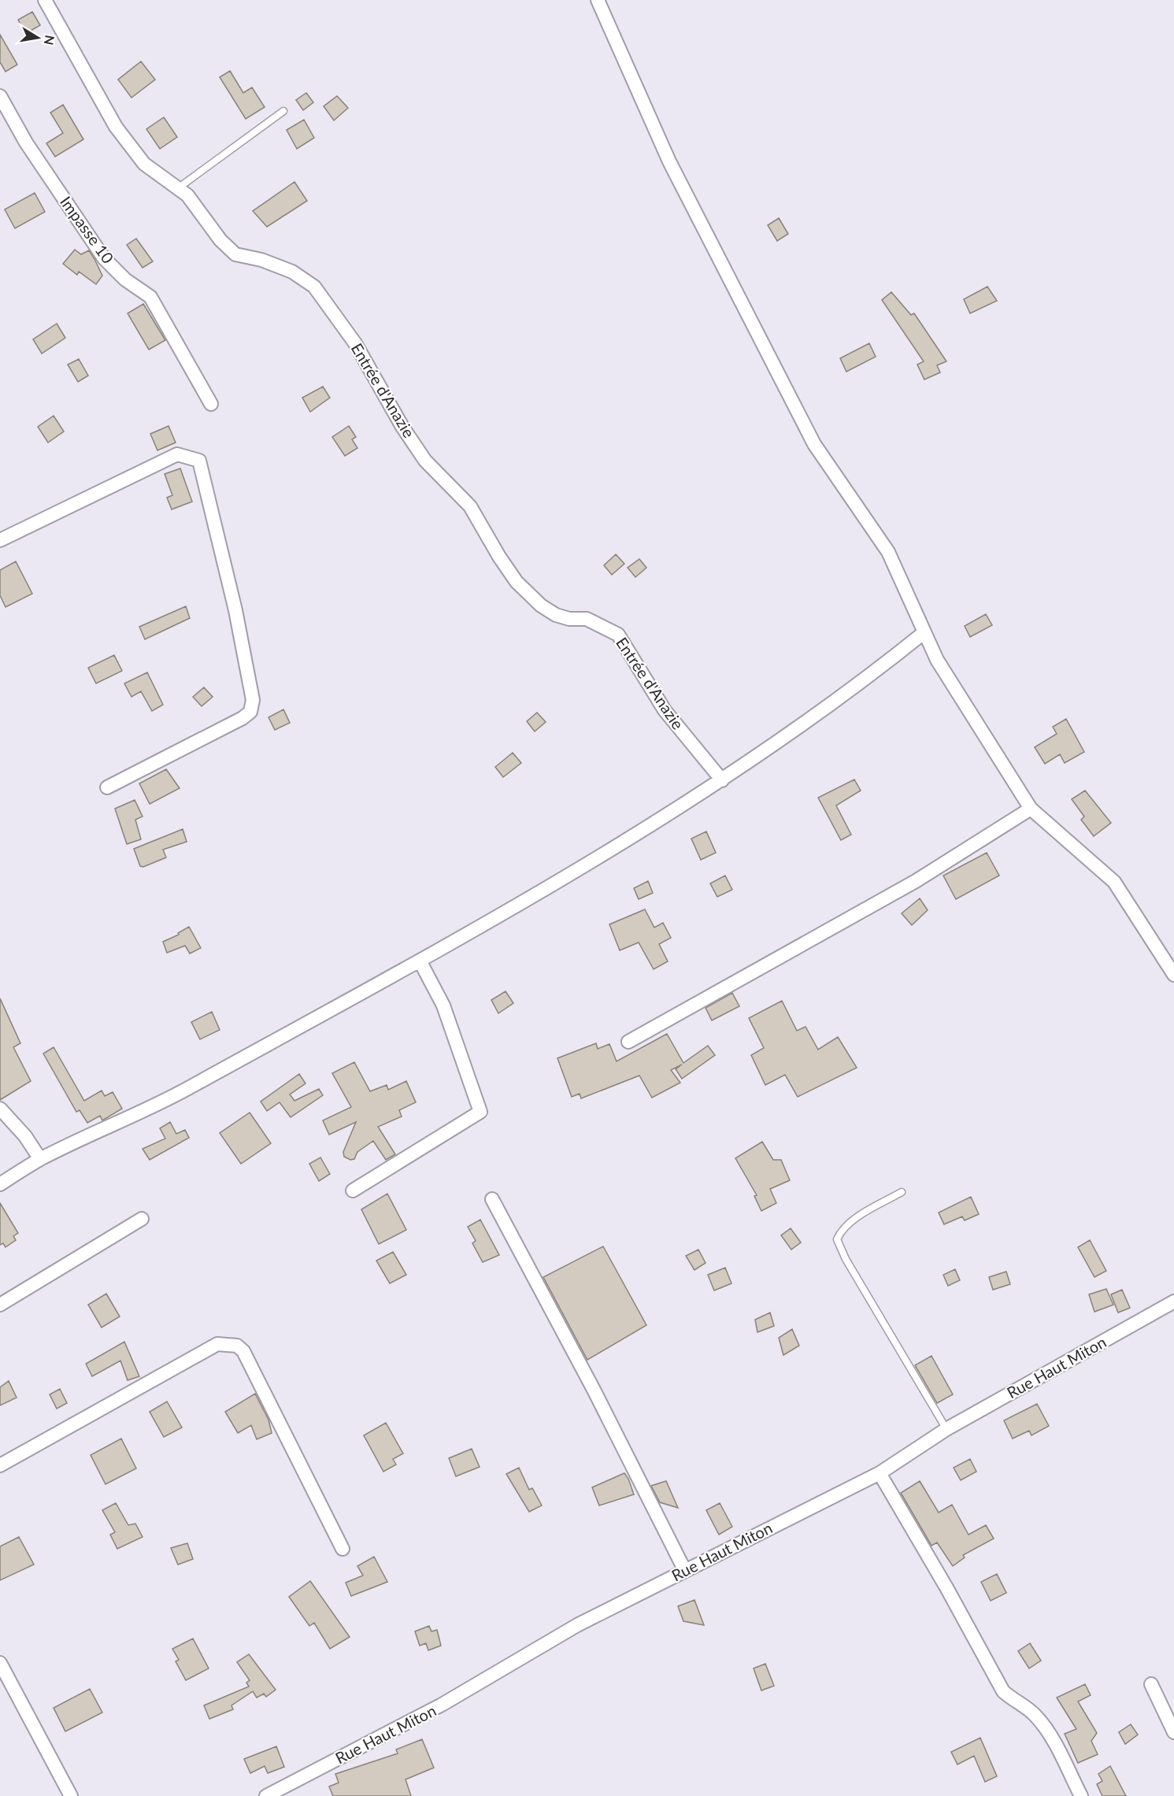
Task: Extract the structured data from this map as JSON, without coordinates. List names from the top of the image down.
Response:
{
  "streets": {
    "street": ["Impasse 10", "Entrée d'Anazie", "Rue Haut Miton"]
  },
  "north": "right"
}
